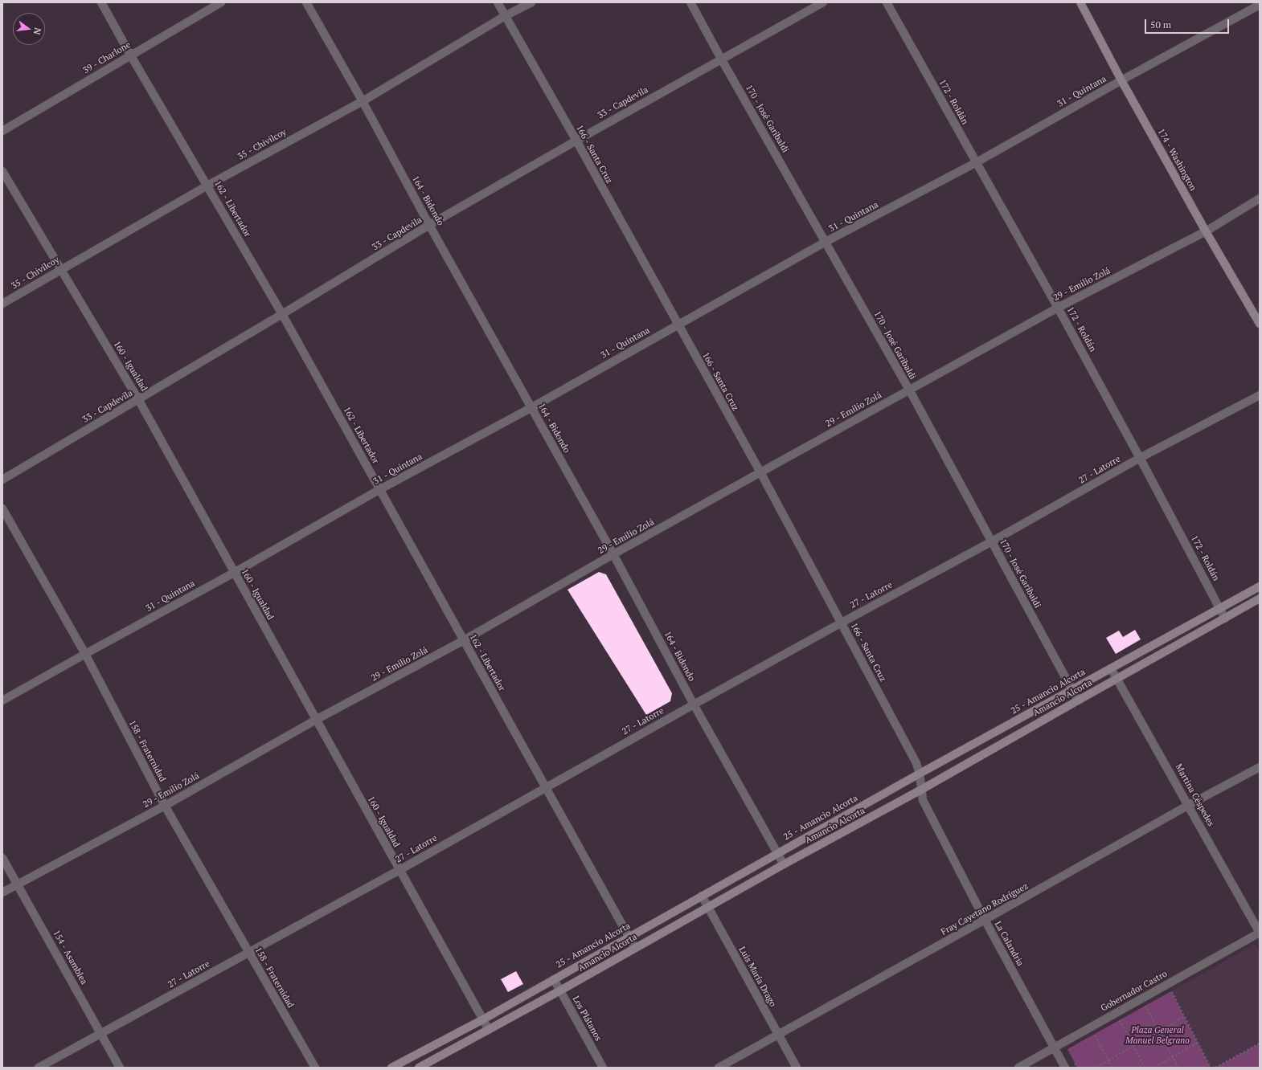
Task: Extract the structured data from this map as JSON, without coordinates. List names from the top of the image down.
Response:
{
  "streets": {
    "main road": ["174 - Washington", "25 - Amancio Alcorta", "Amancio Alcorta"],
    "street": [
      "39 - Charlone",
      "31 - Quintana",
      "172 - Roldán",
      "33 - Capdevila",
      "170 - José Garibaldi",
      "35 - Chivilcoy",
      "166 - Santa Cruz",
      "164 - Bidondo",
      "162 - Libertador",
      "29 - Emilio Zolá",
      "160 - Igualdad",
      "27 - Latorre",
      "158 - Fraternidad",
      "Martina Céspedes",
      "Fray Cayetano Rodríguez",
      "La Calandria",
      "154 - Asamblea",
      "Luis María Drago",
      "Gobernador Castro",
      "Los Plátanos"
    ]
  },
  "crossings": [
    ["39 - Charlone", "162 - Libertador"],
    ["31 - Quintana", "172 - Roldán"],
    ["31 - Quintana", "170 - José Garibaldi"],
    ["31 - Quintana", "166 - Santa Cruz"],
    ["31 - Quintana", "174 - Washington"],
    ["31 - Quintana", "164 - Bidondo"],
    ["31 - Quintana", "162 - Libertador"],
    ["31 - Quintana", "160 - Igualdad"],
    ["31 - Quintana", "158 - Fraternidad"],
    ["172 - Roldán", "29 - Emilio Zolá"],
    ["172 - Roldán", "27 - Latorre"],
    ["172 - Roldán", "25 - Amancio Alcorta"],
    ["172 - Roldán", "Amancio Alcorta"],
    ["33 - Capdevila", "170 - José Garibaldi"],
    ["33 - Capdevila", "166 - Santa Cruz"],
    ["33 - Capdevila", "164 - Bidondo"],
    ["33 - Capdevila", "162 - Libertador"],
    ["33 - Capdevila", "160 - Igualdad"],
    ["170 - José Garibaldi", "29 - Emilio Zolá"],
    ["170 - José Garibaldi", "27 - Latorre"],
    ["170 - José Garibaldi", "25 - Amancio Alcorta"],
    ["170 - José Garibaldi", "Amancio Alcorta"],
    ["35 - Chivilcoy", "166 - Santa Cruz"],
    ["35 - Chivilcoy", "164 - Bidondo"],
    ["35 - Chivilcoy", "162 - Libertador"],
    ["35 - Chivilcoy", "160 - Igualdad"],
    ["166 - Santa Cruz", "29 - Emilio Zolá"],
    ["166 - Santa Cruz", "27 - Latorre"],
    ["166 - Santa Cruz", "25 - Amancio Alcorta"],
    ["166 - Santa Cruz", "La Calandria"],
    ["174 - Washington", "29 - Emilio Zolá"],
    ["164 - Bidondo", "29 - Emilio Zolá"],
    ["164 - Bidondo", "27 - Latorre"],
    ["164 - Bidondo", "25 - Amancio Alcorta"],
    ["164 - Bidondo", "Amancio Alcorta"],
    ["162 - Libertador", "29 - Emilio Zolá"],
    ["162 - Libertador", "27 - Latorre"],
    ["162 - Libertador", "25 - Amancio Alcorta"],
    ["162 - Libertador", "Amancio Alcorta"],
    ["29 - Emilio Zolá", "160 - Igualdad"],
    ["29 - Emilio Zolá", "158 - Fraternidad"],
    ["29 - Emilio Zolá", "154 - Asamblea"],
    ["160 - Igualdad", "27 - Latorre"],
    ["160 - Igualdad", "25 - Amancio Alcorta"],
    ["160 - Igualdad", "Amancio Alcorta"],
    ["27 - Latorre", "158 - Fraternidad"],
    ["27 - Latorre", "154 - Asamblea"],
    ["25 - Amancio Alcorta", "Martina Céspedes"],
    ["25 - Amancio Alcorta", "La Calandria"],
    ["25 - Amancio Alcorta", "Luis María Drago"],
    ["25 - Amancio Alcorta", "Los Plátanos"],
    ["Amancio Alcorta", "Martina Céspedes"],
    ["Amancio Alcorta", "La Calandria"],
    ["Amancio Alcorta", "Luis María Drago"],
    ["Amancio Alcorta", "Los Plátanos"],
    ["Martina Céspedes", "Fray Cayetano Rodríguez"],
    ["Martina Céspedes", "Gobernador Castro"],
    ["Fray Cayetano Rodríguez", "La Calandria"],
    ["Fray Cayetano Rodríguez", "Luis María Drago"],
    ["La Calandria", "Gobernador Castro"]
  ],
  "parks": ["Plaza General Manuel Belgrano"],
  "scale_bar": "50 m",
  "north": "right"
}
